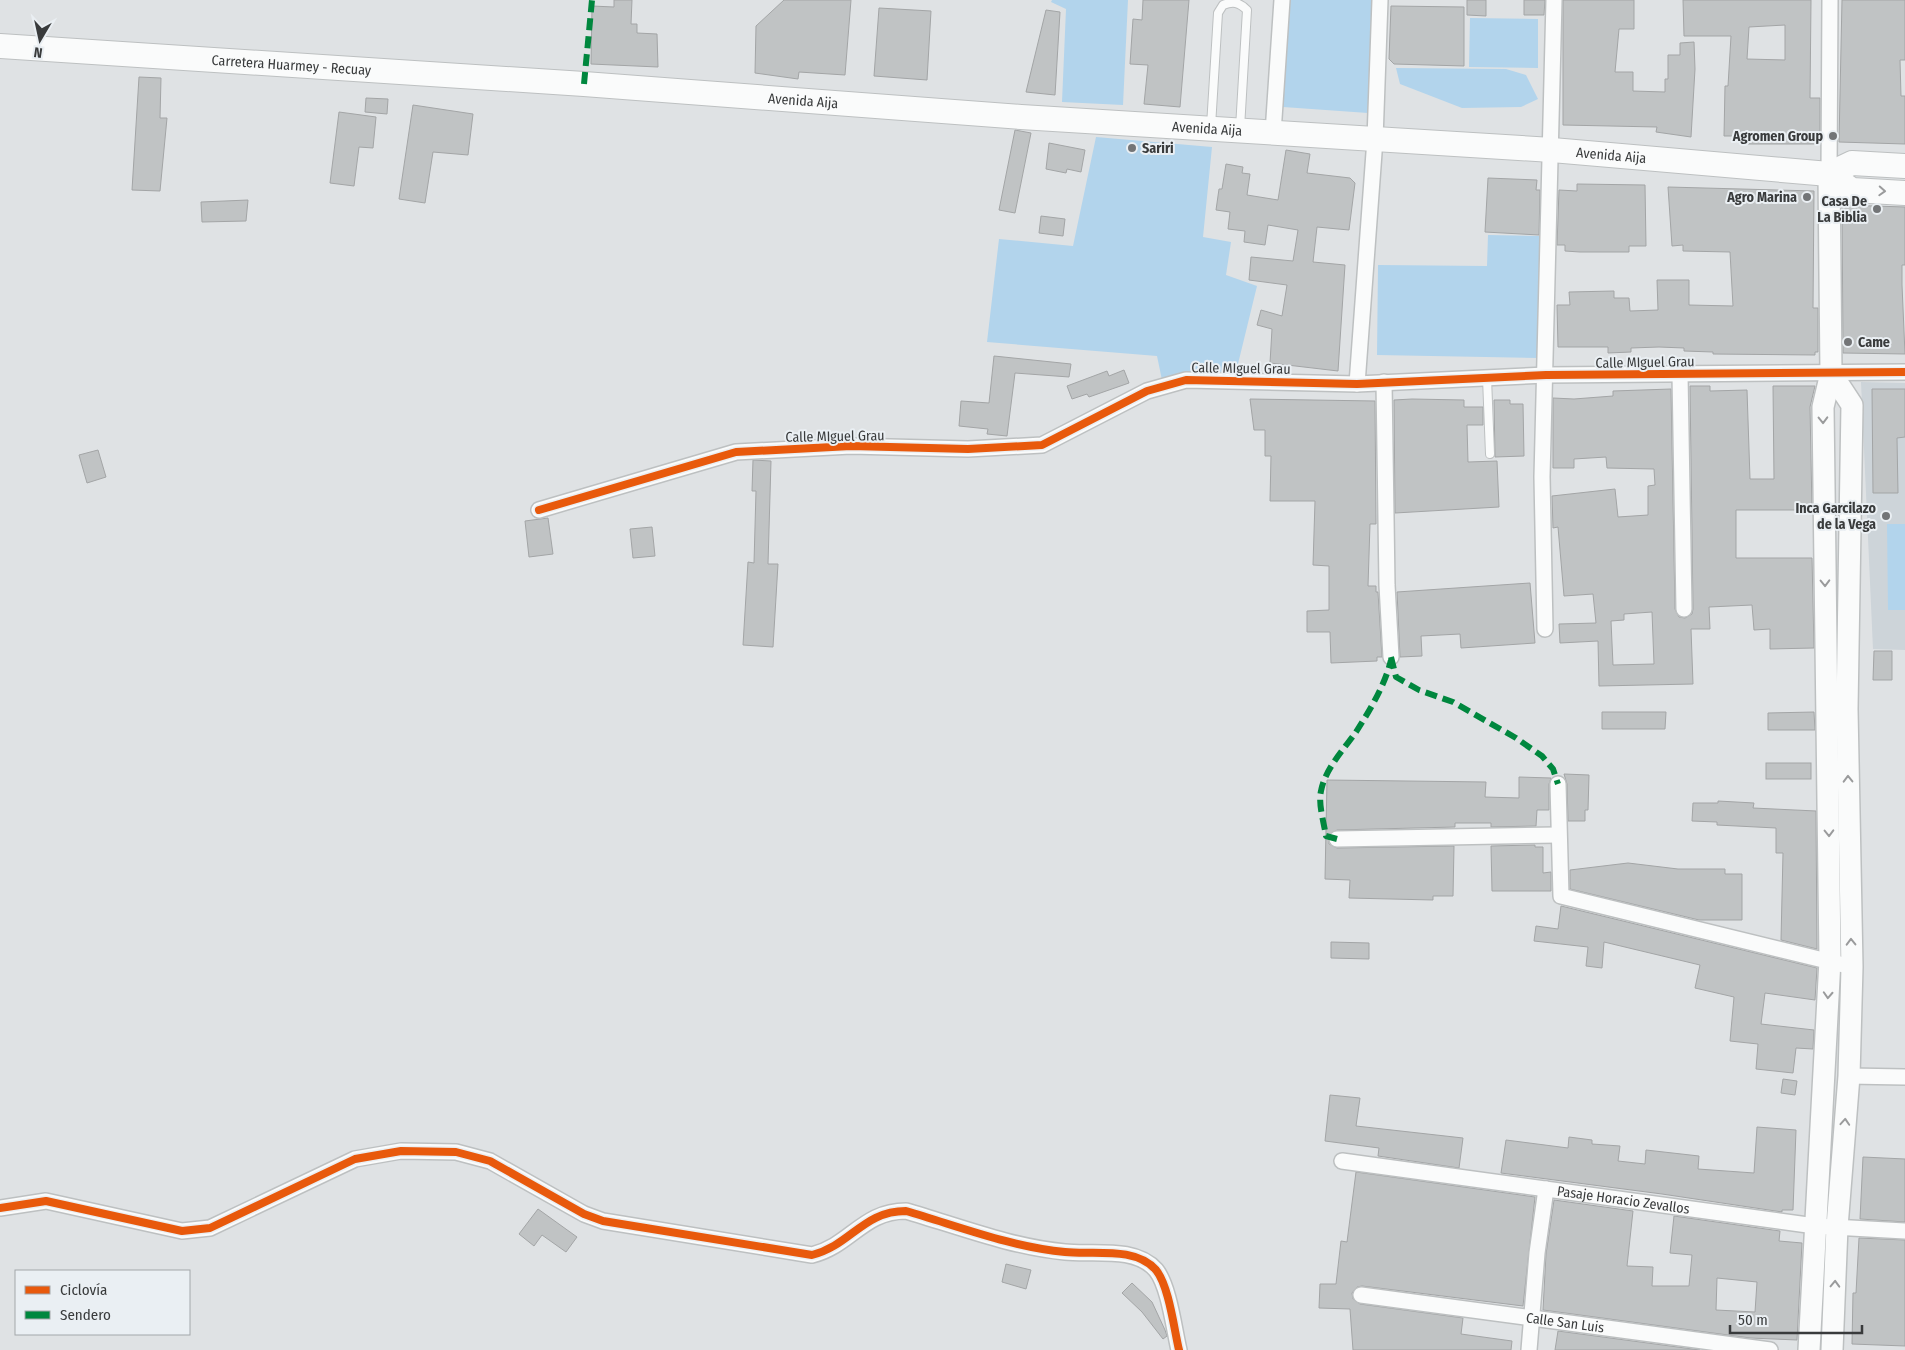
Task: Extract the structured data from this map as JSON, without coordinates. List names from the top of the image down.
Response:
{
  "streets": {
    "main road": ["Carretera Huarmey - Recuay", "Avenida Aija"],
    "street": ["Calle MIguel Grau", "Pasaje Horacio Zevallos", "Calle San Luis"]
  },
  "crossings": [
    ["Carretera Huarmey - Recuay", "Avenida Aija"]
  ],
  "places": [
    "Agromen Group",
    "Sariri",
    "Agro Marina",
    "Casa De La Biblia",
    "Came",
    "Inca Garcilazo de la Vega"
  ],
  "legend": ["Ciclovía", "Sendero"],
  "scale_bar": "50 m",
  "north": "bottom"
}
